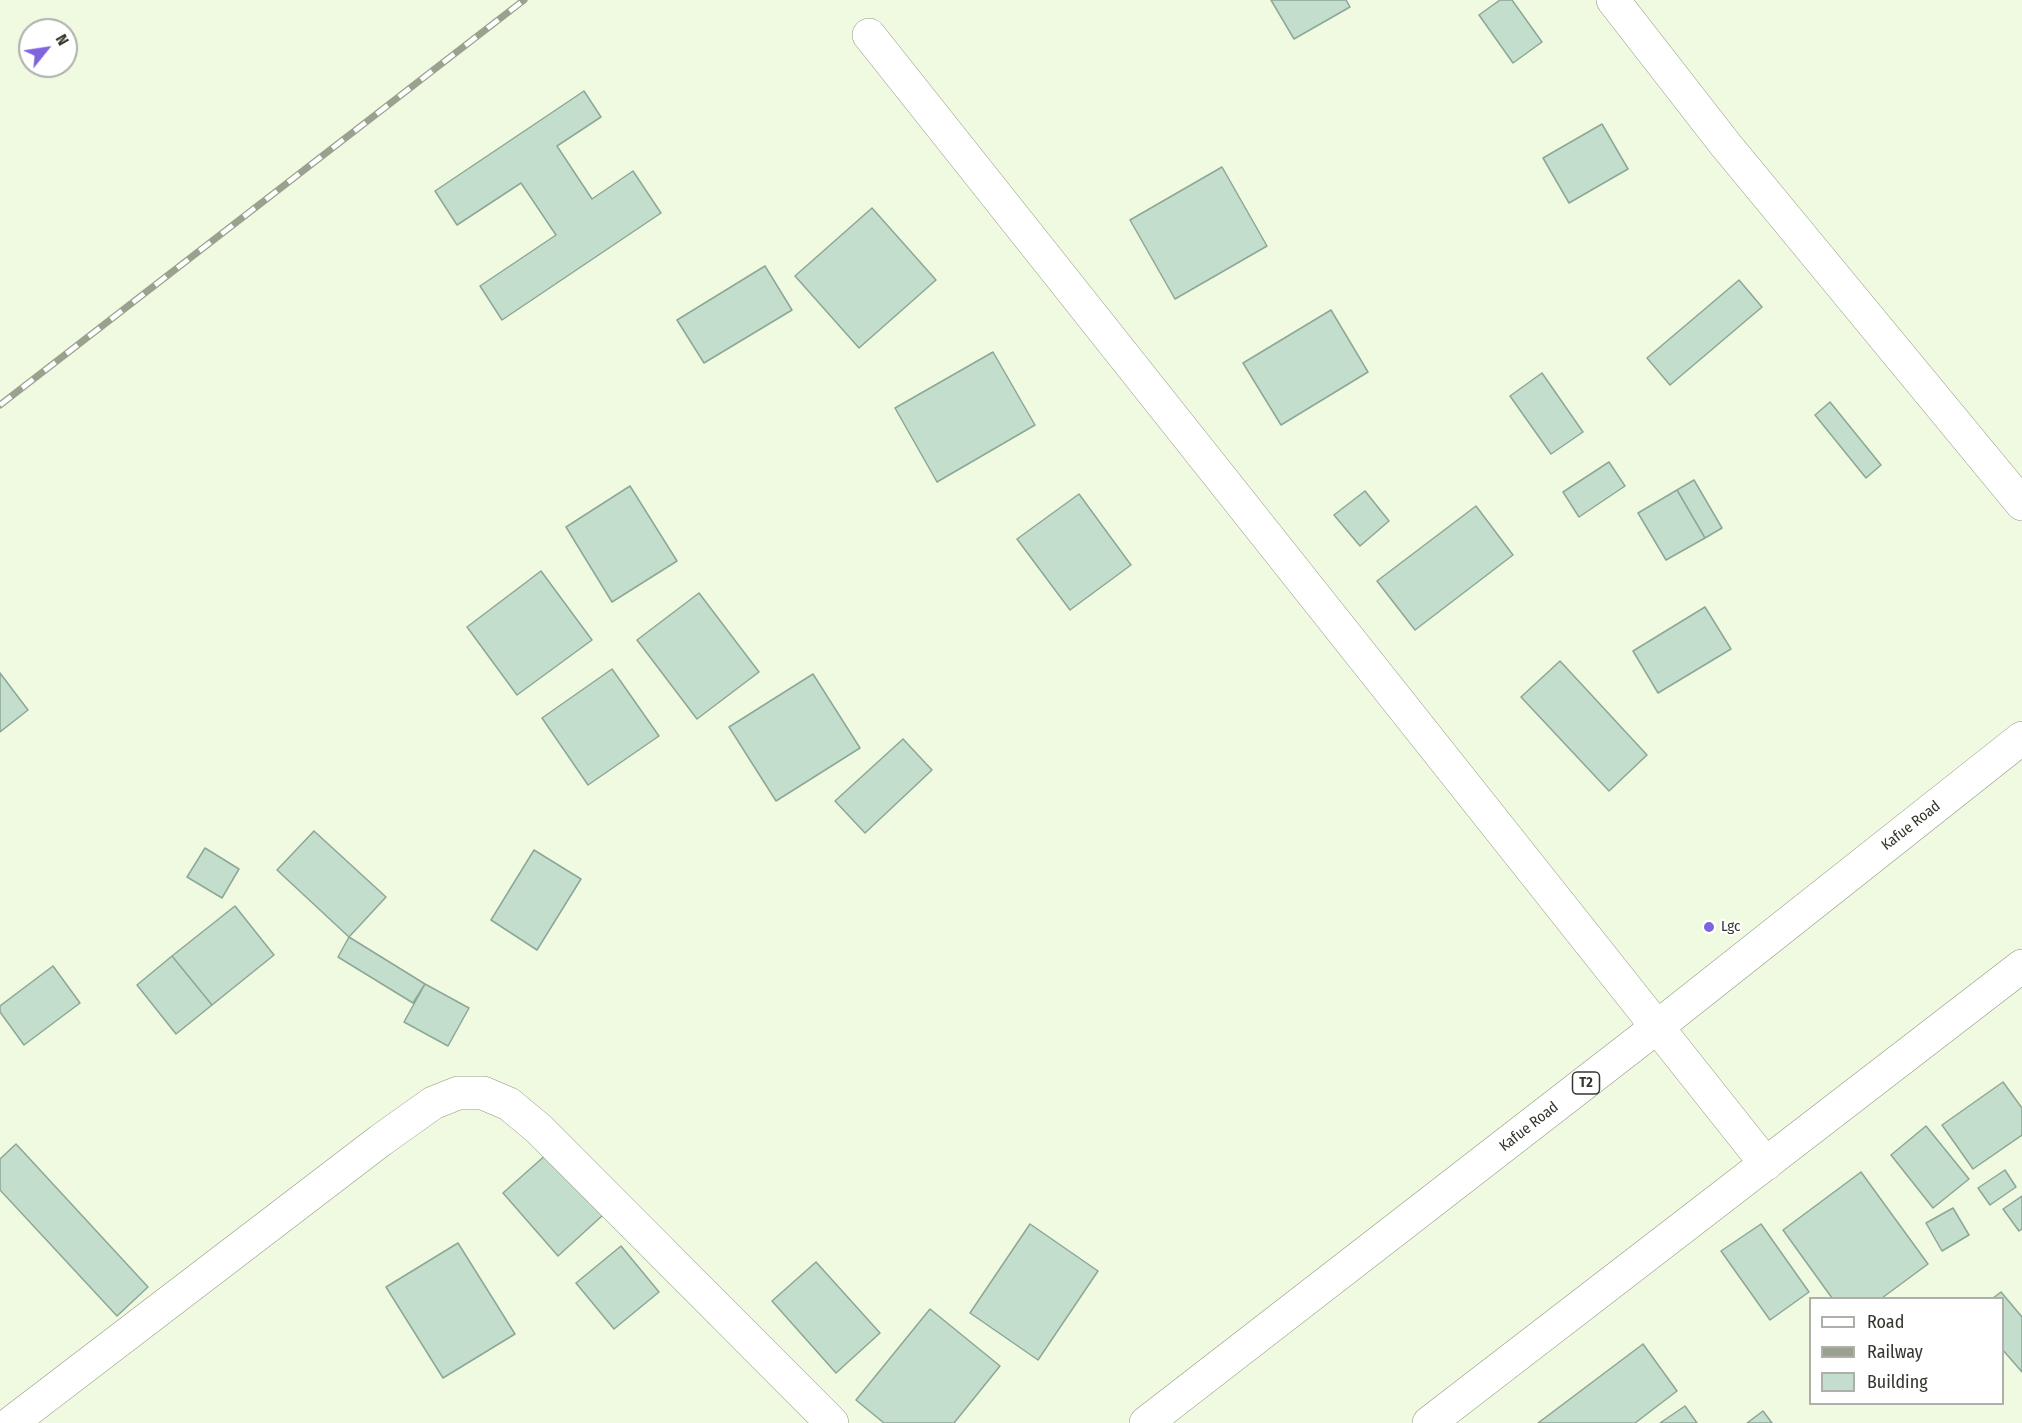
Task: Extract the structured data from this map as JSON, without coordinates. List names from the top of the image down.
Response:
{
  "streets": {
    "main road": ["Kafue Road", "T2"]
  },
  "places": ["Lgc"],
  "legend": ["Road", "Railway", "Building"],
  "north": "top right"
}
